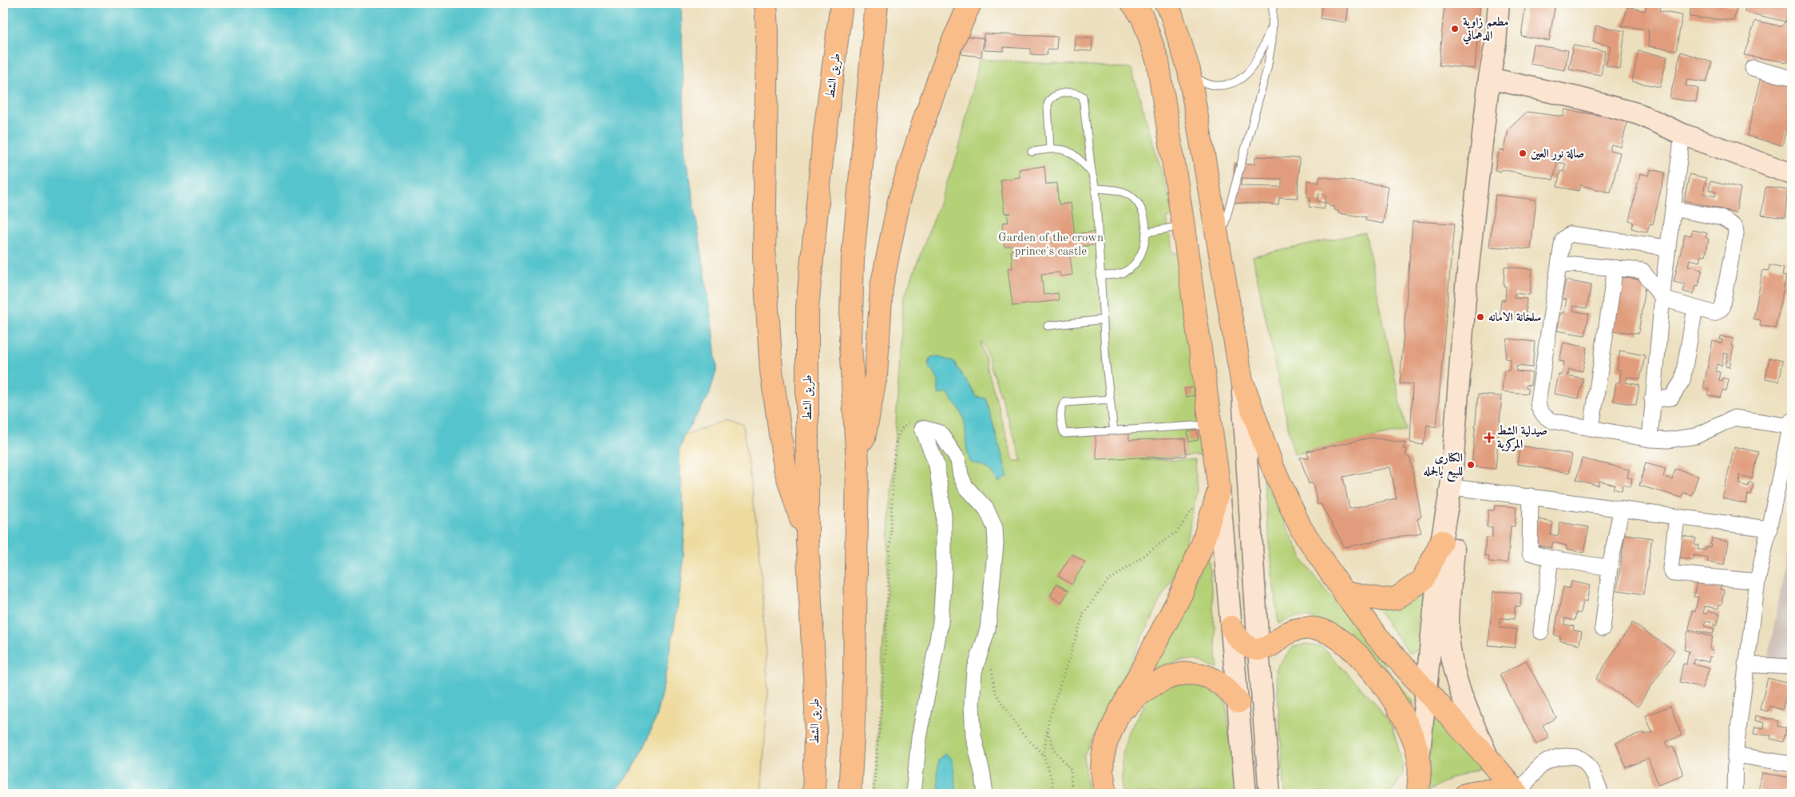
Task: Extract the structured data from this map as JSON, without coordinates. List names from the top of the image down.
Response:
{
  "streets": {
    "main road": ["طريق الشط"]
  },
  "parks": ["Garden of the crown prince's castle"],
  "places": {
    "other": [
      "مطعم زاوية الدهماني",
      "صالة نور العين",
      "سلخانة الامانه",
      "الكناري للبيع بالجمله"
    ],
    "health": ["صيدلية الشط المركزية"]
  }
}
